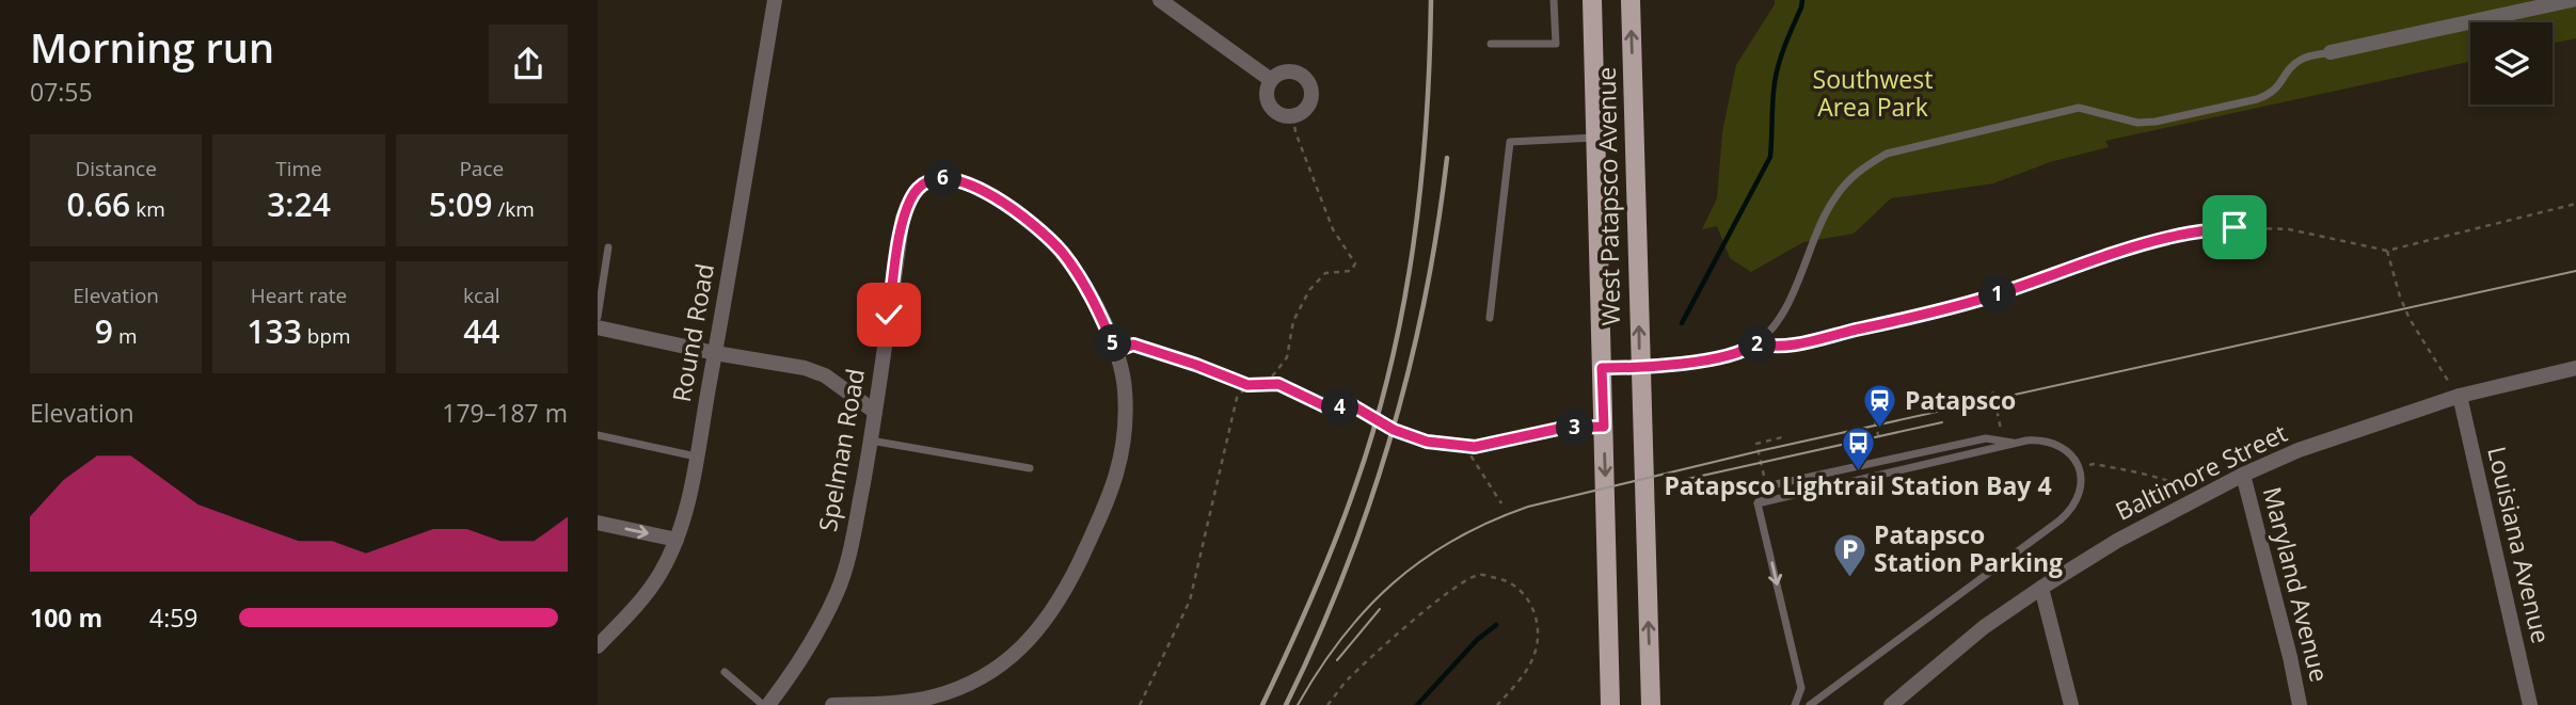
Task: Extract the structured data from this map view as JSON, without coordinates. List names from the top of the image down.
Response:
{
  "streets": {
    "main road": ["West Patapsco Avenue"],
    "street": [
      "Round Road",
      "Spelman Road",
      "Baltimore Street",
      "Louisiana Avenue",
      "Maryland Avenue"
    ]
  },
  "crossings": [
    ["Baltimore Street", "Louisiana Avenue"],
    ["Baltimore Street", "Maryland Avenue"]
  ],
  "parks": ["Southwest Area Park"],
  "places": {
    "station": ["Patapsco"],
    "bus stop": ["Patapsco Lightrail Station Bay 4"],
    "parking": ["Patapsco Station Parking"]
  },
  "page": {
    "heading": ["Morning run", "07:55"],
    "stats": [
      ["Distance", "0.66 km"],
      ["Time", "3:24"],
      ["Pace", "5:09 /km"],
      ["Elevation", "9 m"],
      ["Heart rate", "133 bpm"],
      ["kcal", "44"]
    ],
    "pins": [
      "6",
      "1",
      "5",
      "2",
      "4",
      "3"
    ],
    "chart": ["Elevation", "179–187 m"],
    "list": [
      {
        "name": "100 m",
        "note": "4:59"
      }
    ]
  }
}
